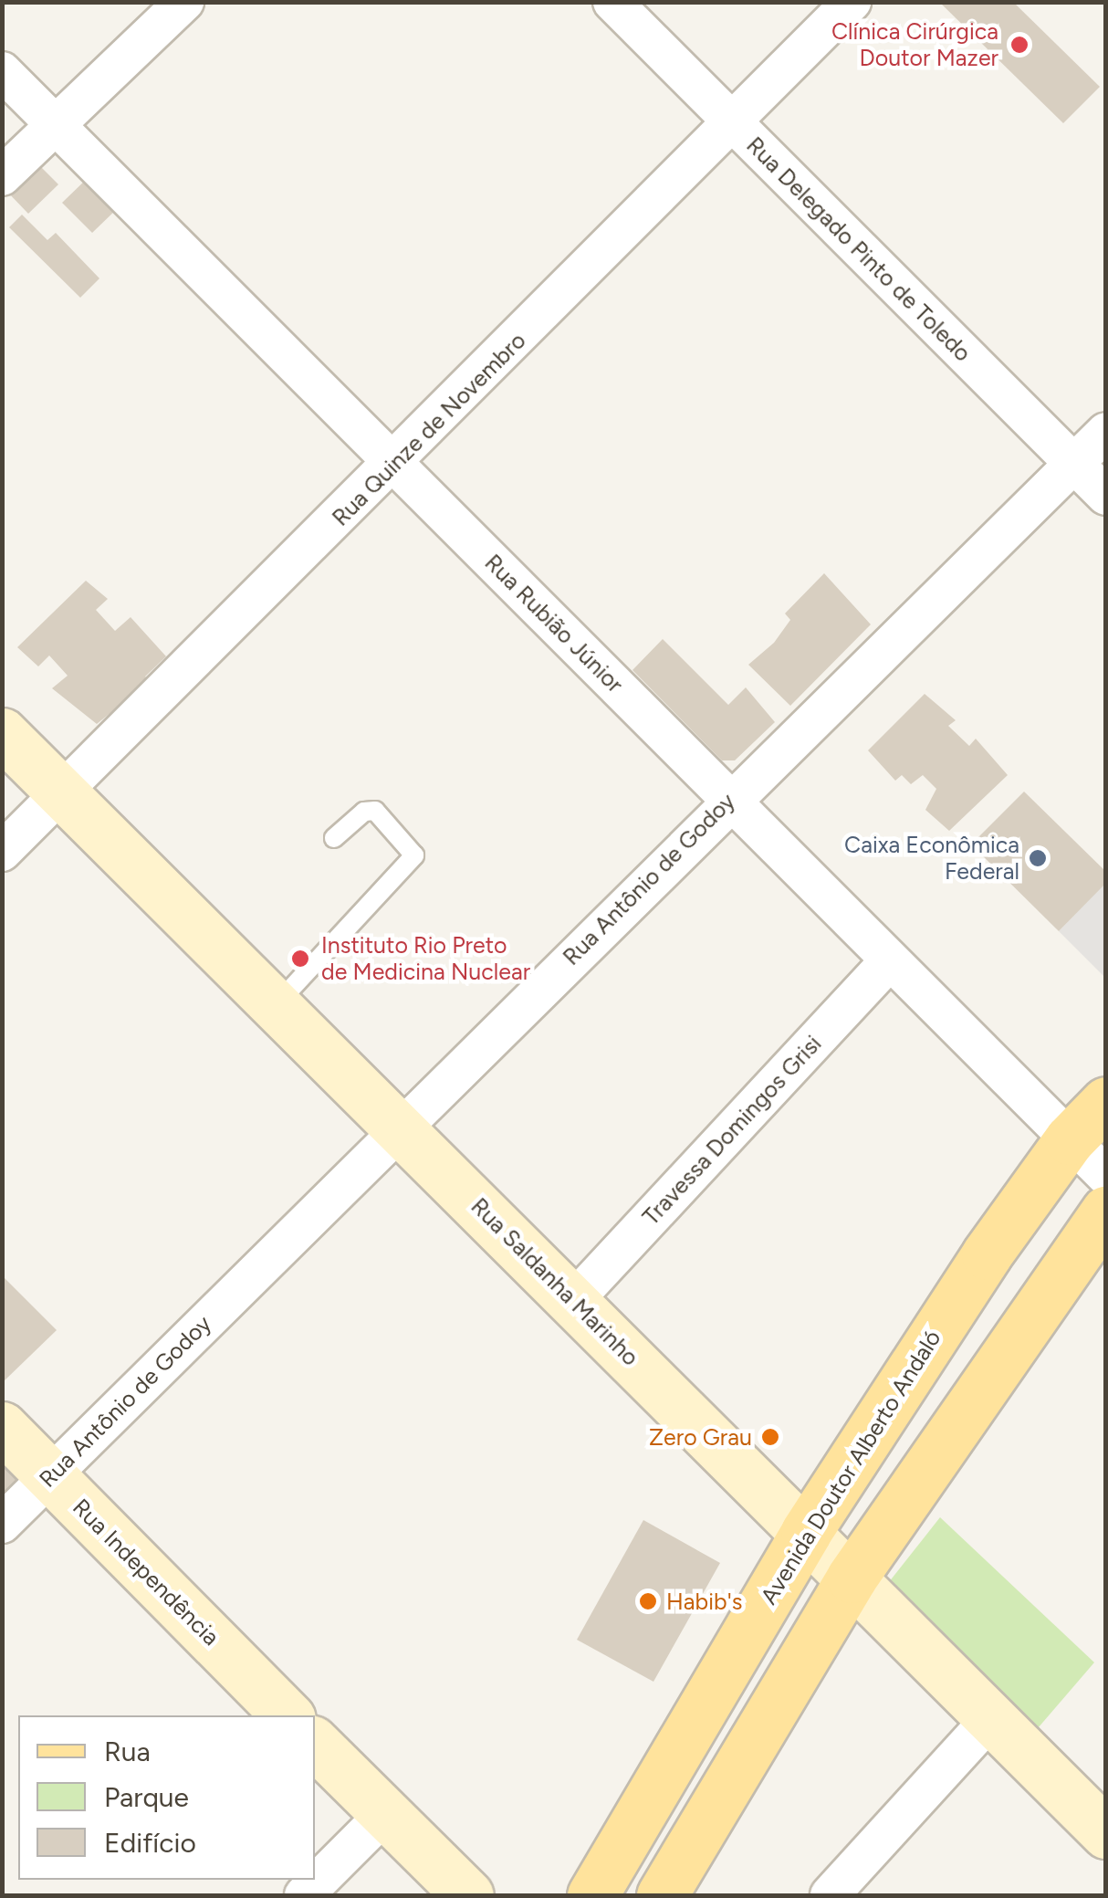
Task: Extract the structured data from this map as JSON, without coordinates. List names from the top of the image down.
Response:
{
  "streets": {
    "main road": ["Avenida Doutor Alberto Andaló"],
    "street": [
      "Rua Delegado Pinto de Toledo",
      "Rua Quinze de Novembro",
      "Rua Rubião Júnior",
      "Rua Antônio de Godoy",
      "Travessa Domingos Grisi",
      "Rua Saldanha Marinho",
      "Rua Independência"
    ]
  },
  "crossings": [
    ["Rua Delegado Pinto de Toledo", "Rua Quinze de Novembro"],
    ["Rua Delegado Pinto de Toledo", "Rua Antônio de Godoy"],
    ["Rua Quinze de Novembro", "Rua Rubião Júnior"],
    ["Rua Quinze de Novembro", "Rua Saldanha Marinho"],
    ["Rua Rubião Júnior", "Rua Antônio de Godoy"],
    ["Rua Rubião Júnior", "Travessa Domingos Grisi"],
    ["Rua Rubião Júnior", "Avenida Doutor Alberto Andaló"],
    ["Rua Antônio de Godoy", "Rua Saldanha Marinho"],
    ["Rua Antônio de Godoy", "Rua Independência"],
    ["Travessa Domingos Grisi", "Rua Saldanha Marinho"],
    ["Rua Saldanha Marinho", "Avenida Doutor Alberto Andaló"]
  ],
  "places": [
    "Clínica Cirúrgica Doutor Mazer",
    "Caixa Econômica Federal",
    "Instituto Rio Preto de Medicina Nuclear",
    "Zero Grau",
    "Habib's"
  ],
  "legend": ["Rua", "Parque", "Edifício"]
}
